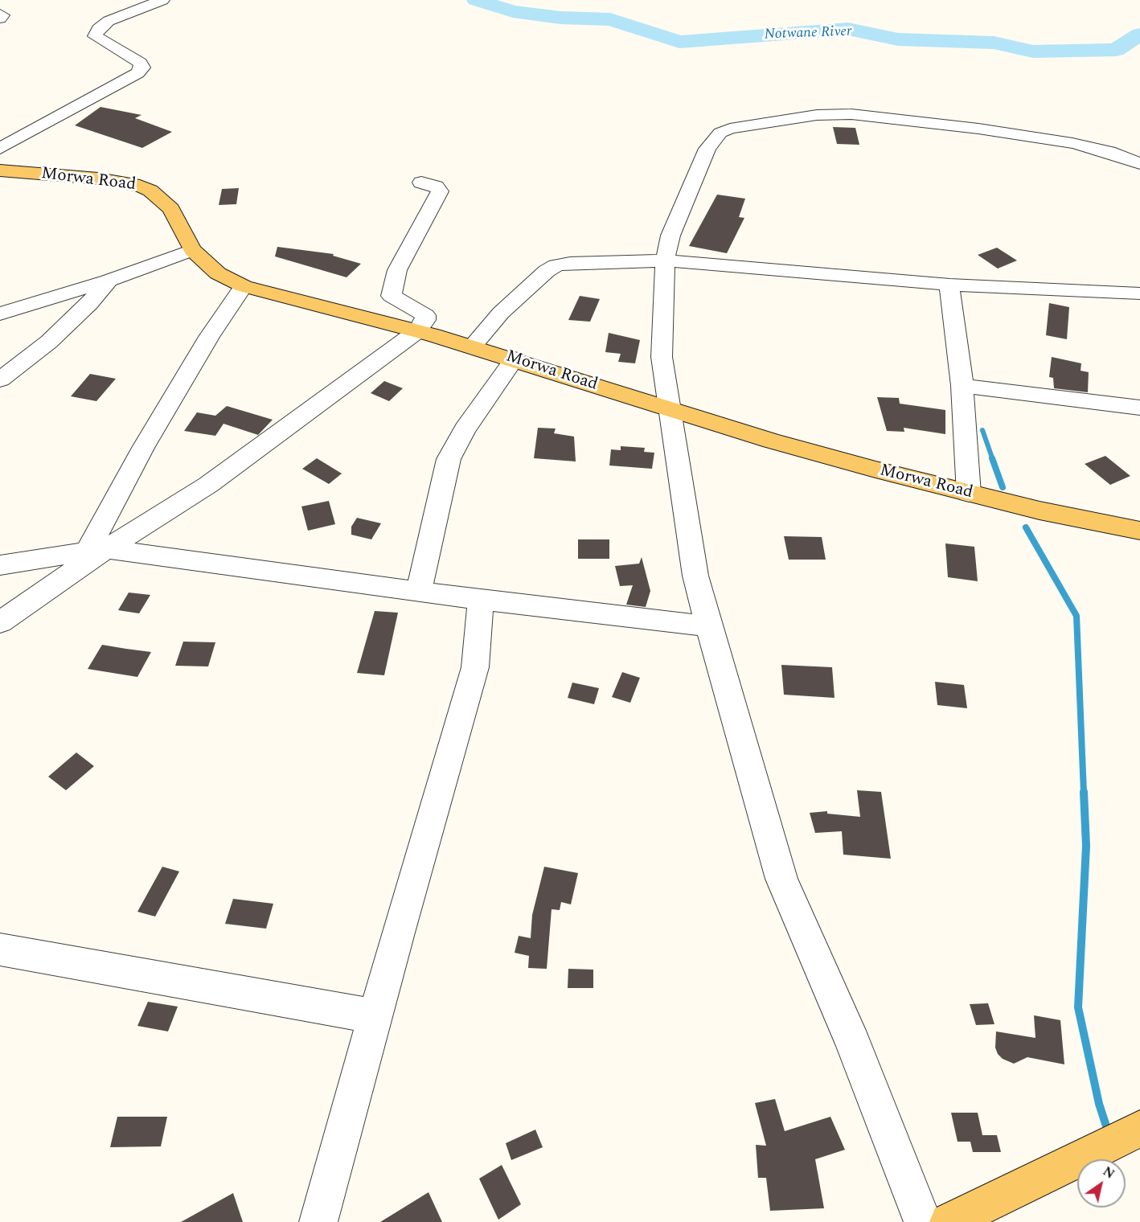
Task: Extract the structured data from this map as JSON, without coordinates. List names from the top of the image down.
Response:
{
  "streets": {
    "main road": ["Morwa Road"]
  },
  "water": ["Notwane River"],
  "north": "top right"
}
